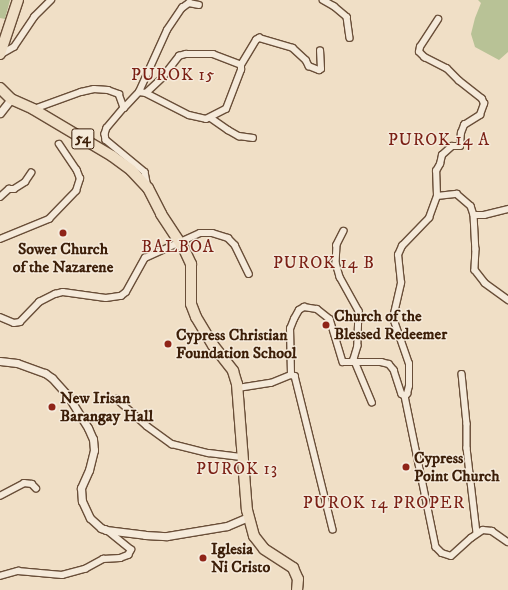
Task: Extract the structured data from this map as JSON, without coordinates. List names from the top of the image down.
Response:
{
  "streets": {
    "highway": ["54"]
  },
  "districts": [
    "PUROK 15",
    "PUROK 14 A",
    "BALBOA",
    "PUROK 14 B",
    "PUROK 13",
    "PUROK 14 PROPER"
  ],
  "places": [
    "Sower Church of the Nazarene",
    "Church of the Blessed Redeemer",
    "Cypress Christian Foundation School",
    "New Irisan Barangay Hall",
    "Cypress Point Church",
    "Iglesia Ni Cristo"
  ]
}
